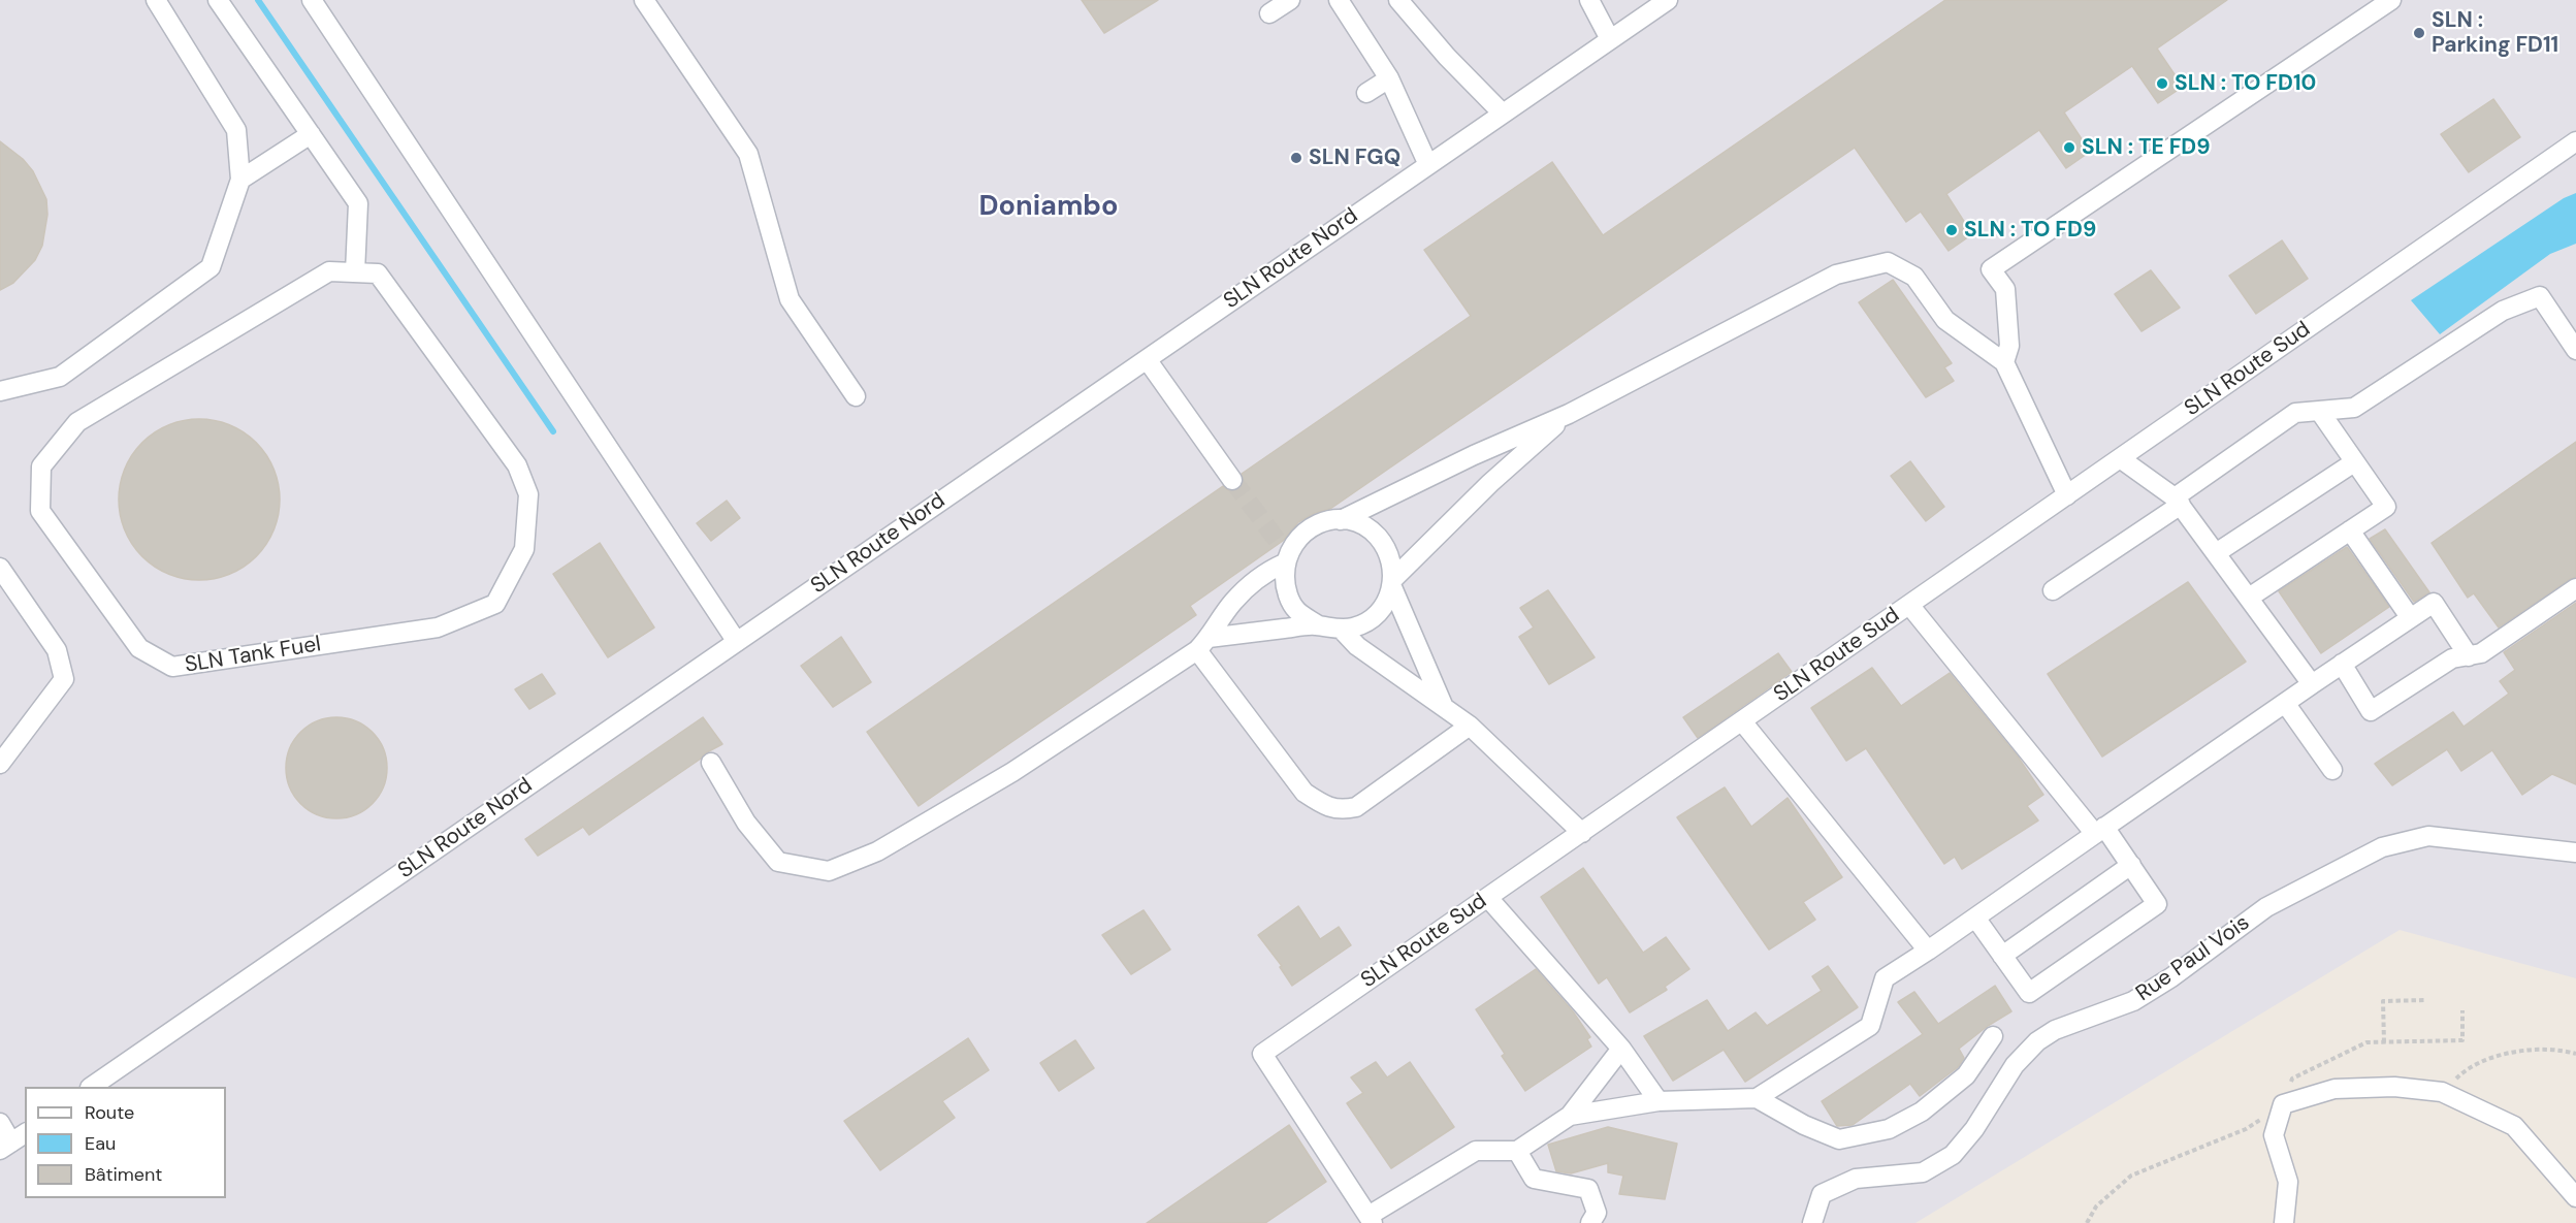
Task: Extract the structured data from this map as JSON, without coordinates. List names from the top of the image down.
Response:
{
  "streets": {
    "street": [
      "SLN Route Nord",
      "SLN Route Sud",
      "SLN Tank Fuel",
      "Rue Paul Vois"
    ]
  },
  "districts": ["Doniambo"],
  "places": [
    "SLN : Parking FD11",
    "SLN : TO FD10",
    "SLN : TE FD9",
    "SLN FGQ",
    "SLN : TO FD9"
  ],
  "legend": ["Route", "Eau", "Bâtiment"]
}
